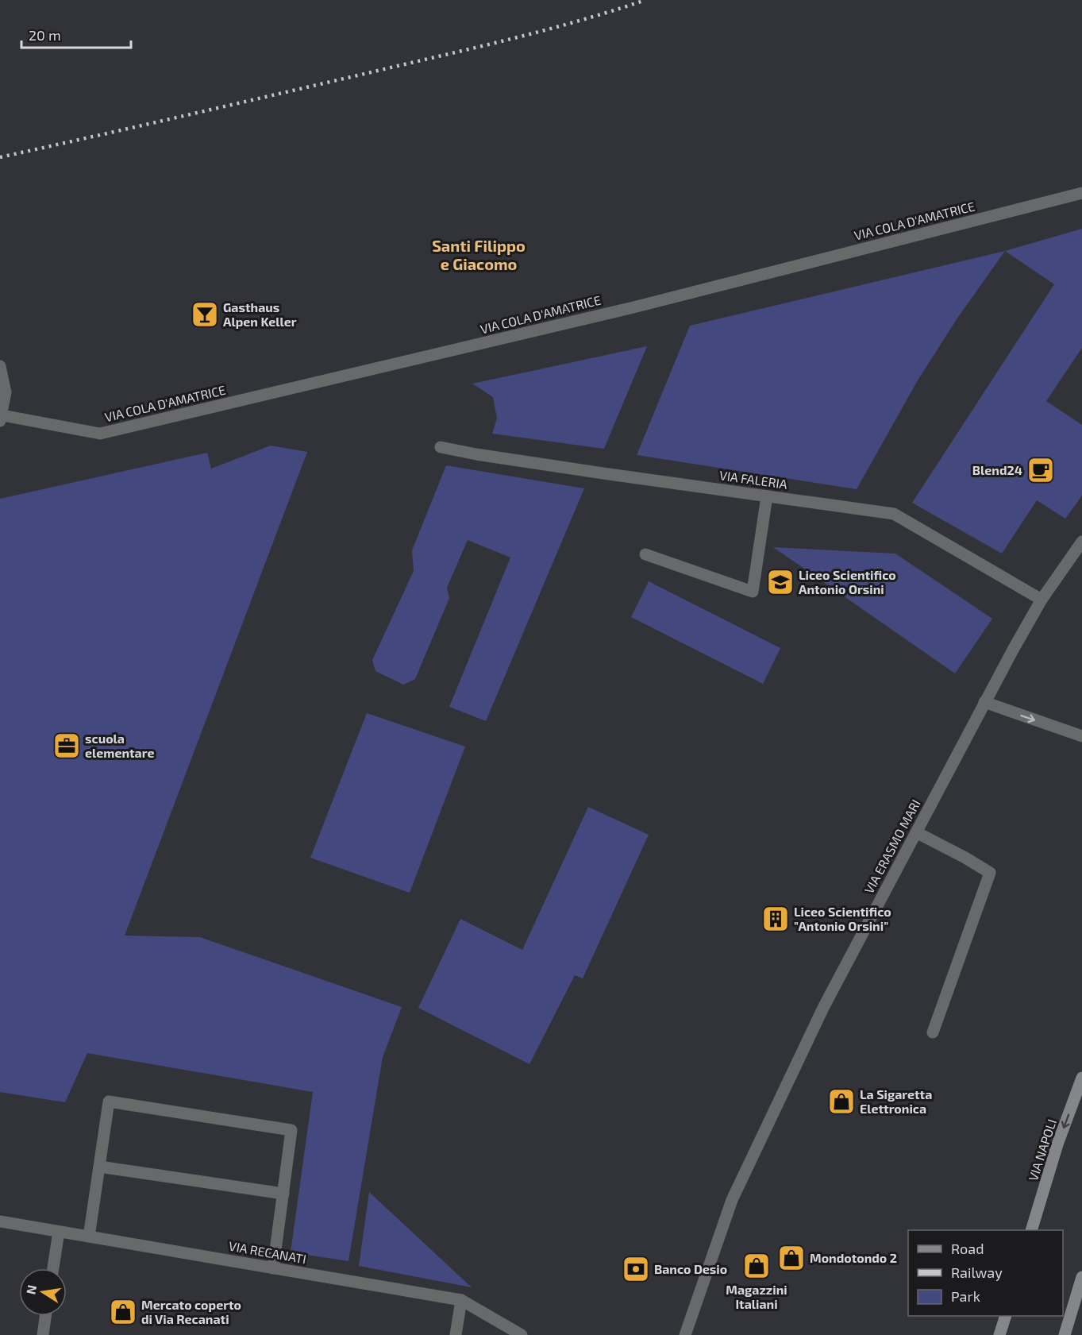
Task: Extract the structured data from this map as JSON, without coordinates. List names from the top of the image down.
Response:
{
  "streets": {
    "main road": ["VIA NAPOLI"],
    "street": [
      "VIA COLA D'AMATRICE",
      "VIA FALERIA",
      "VIA ERASMO MARI",
      "VIA RECANATI"
    ]
  },
  "crossings": [
    ["VIA FALERIA", "VIA ERASMO MARI"]
  ],
  "one_way": ["VIA NAPOLI"],
  "districts": ["Santi Filippo e Giacomo"],
  "places": {
    "bar": ["Gasthaus Alpen Keller"],
    "cafe": ["Blend24"],
    "school or university": ["Liceo Scientifico Antonio Orsini"],
    "office": ["scuola elementare"],
    "building": ["Liceo Scientifico \"Antonio Orsini\""],
    "shop": [
      "La Sigaretta Elettronica",
      "Mondotondo 2",
      "Magazzini Italiani",
      "Mercato coperto di Via Recanati"
    ],
    "bank": ["Banco Desio"]
  },
  "legend": ["Road", "Railway", "Park"],
  "scale_bar": "20 m",
  "north": "left"
}
